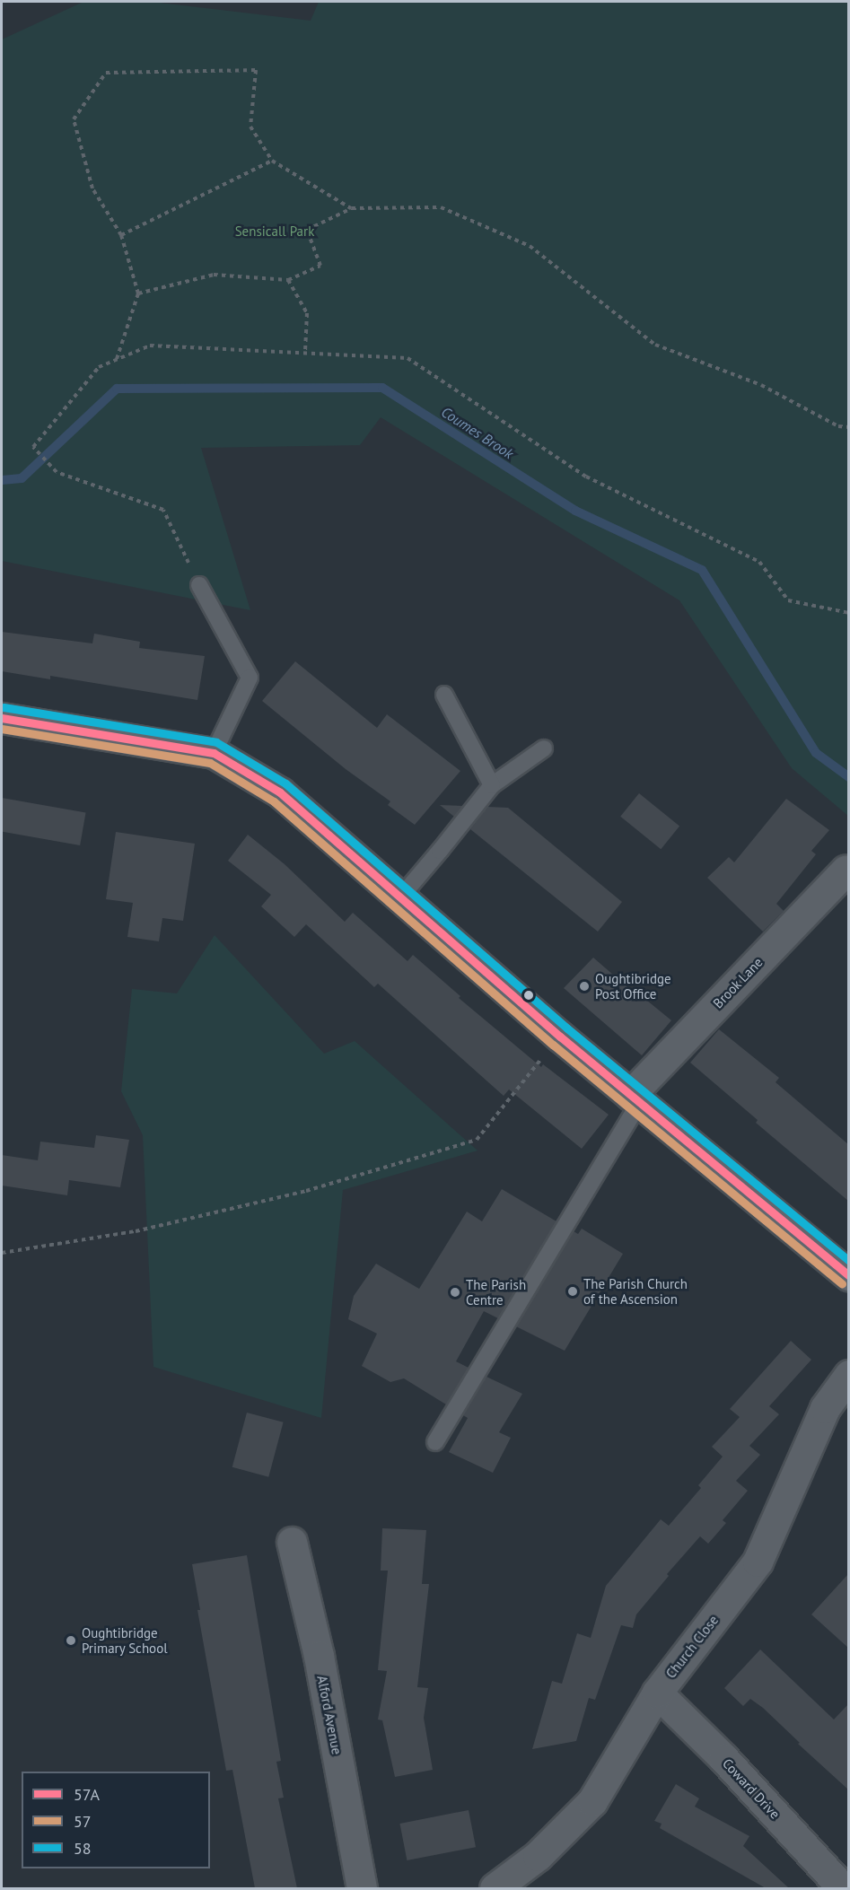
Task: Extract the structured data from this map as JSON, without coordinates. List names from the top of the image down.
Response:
{
  "streets": {
    "street": [
      "Brook Lane",
      "Church Close",
      "Alford Avenue",
      "Coward Drive"
    ]
  },
  "crossings": [
    ["Church Close", "Coward Drive"]
  ],
  "water": ["Coumes Brook"],
  "parks": ["Sensicall Park"],
  "places": [
    "Oughtibridge Post Office",
    "The Parish Church of the Ascension",
    "The Parish Centre",
    "Oughtibridge Primary School"
  ],
  "lines": ["transit line 58", "transit line 57A", "transit line 57"],
  "legend": ["57A", "57", "58"]
}
